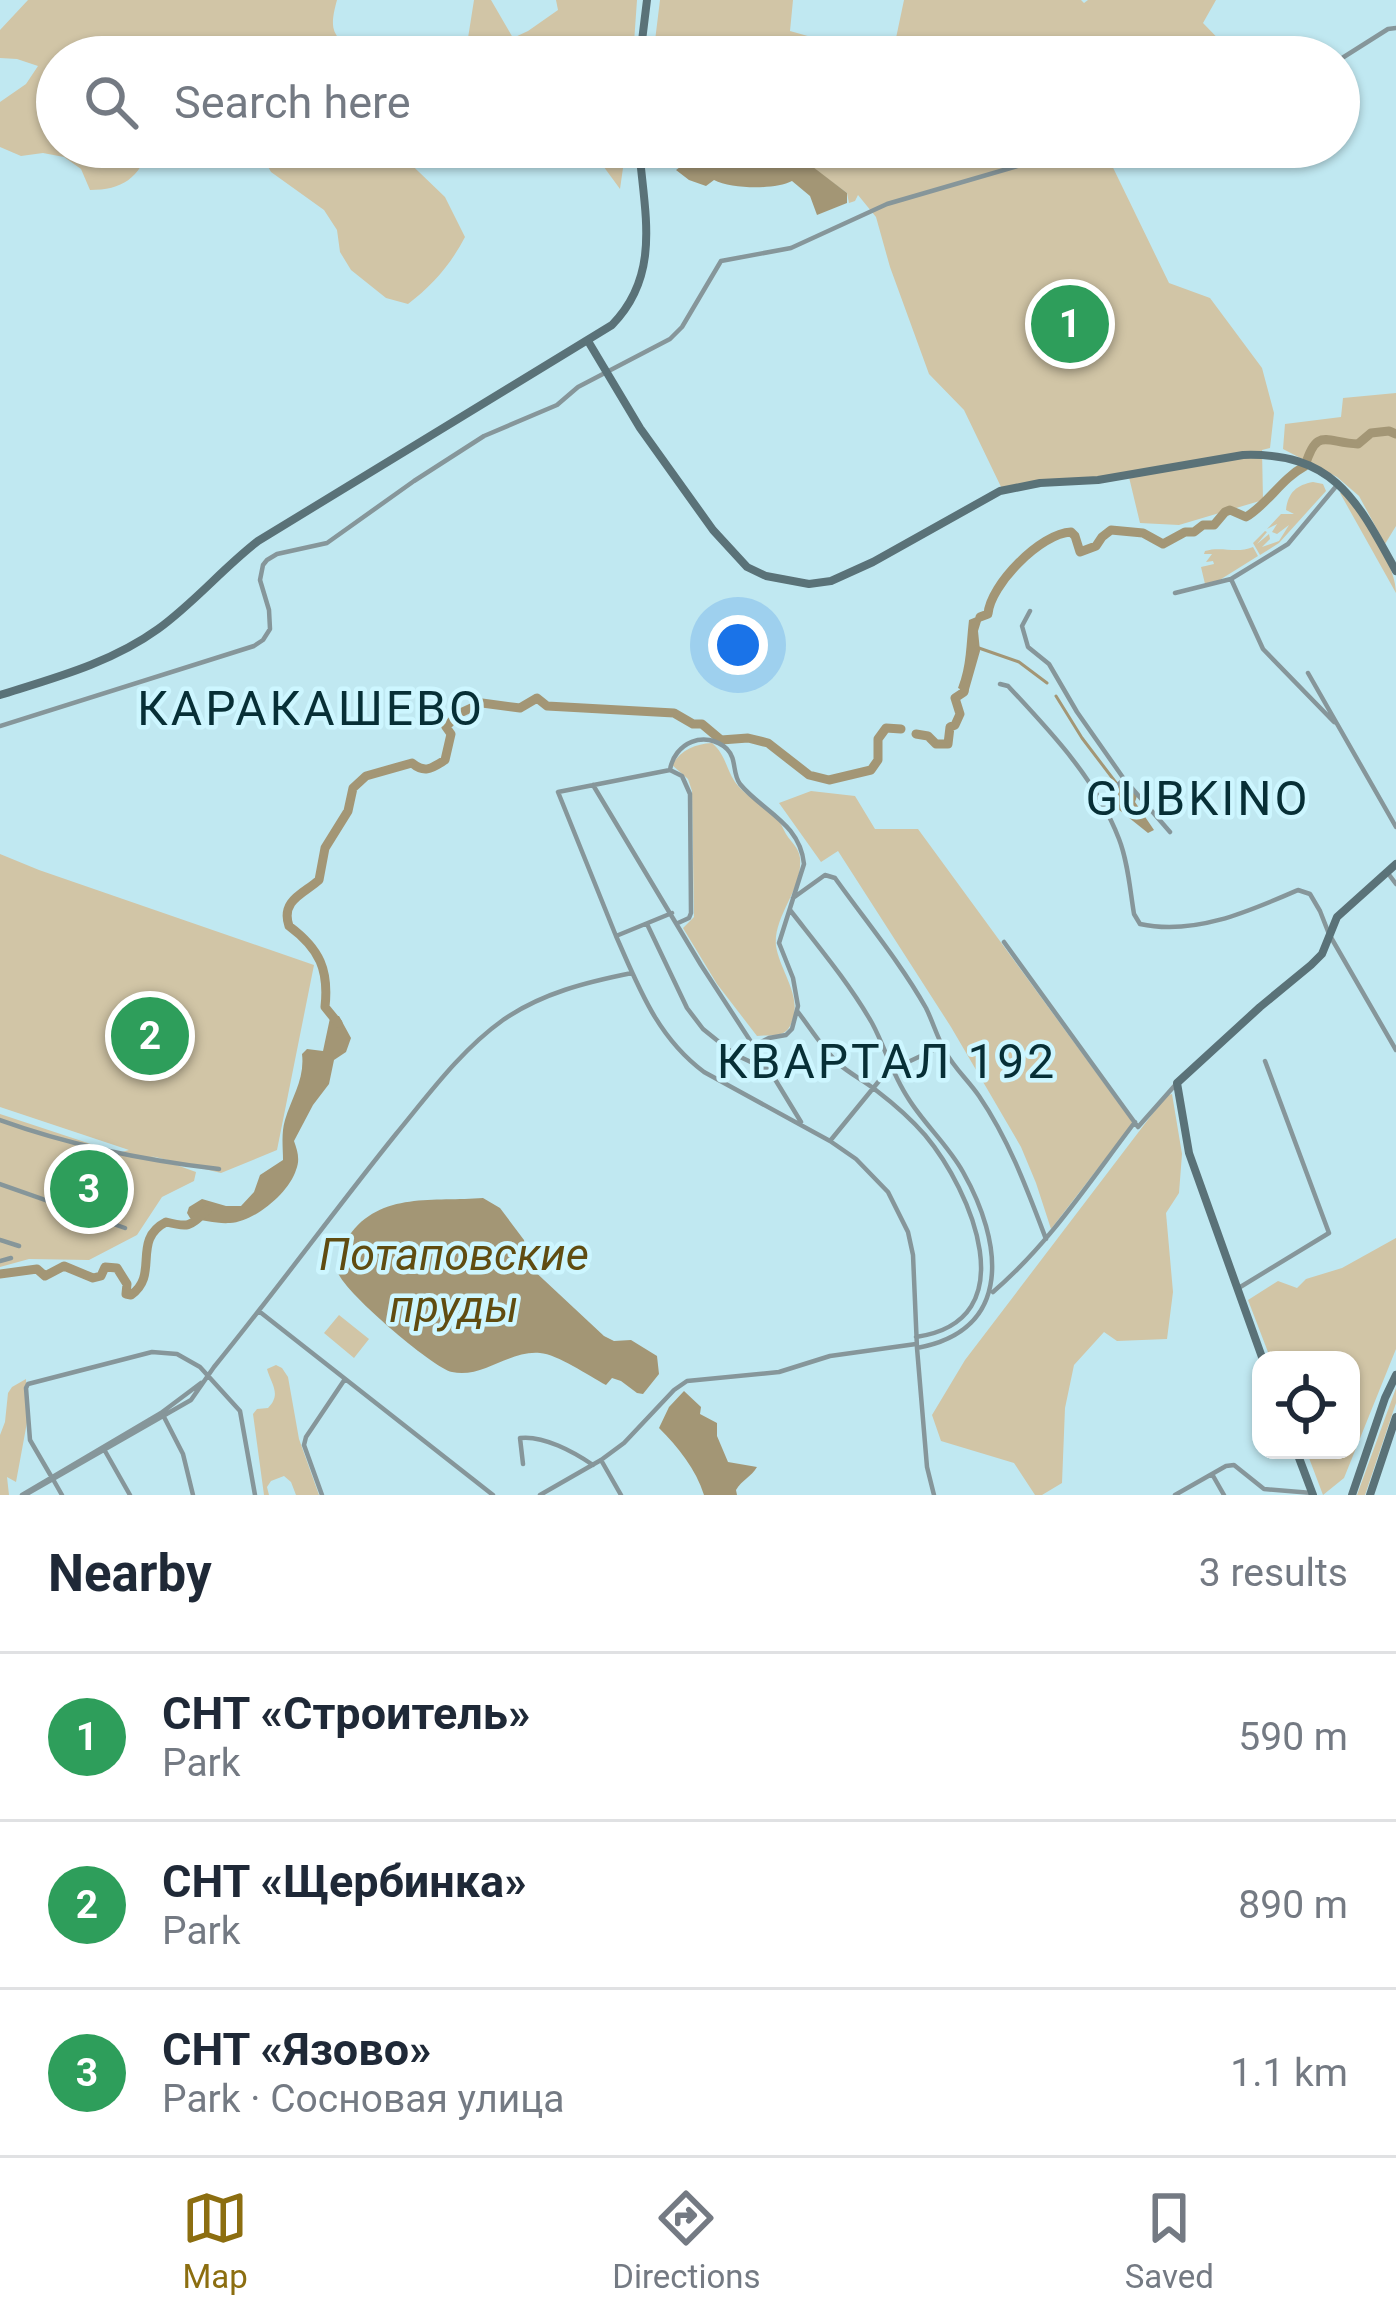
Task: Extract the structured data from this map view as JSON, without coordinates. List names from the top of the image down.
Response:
{
  "districts": ["КАРАКАШЕВО", "GUBKINO", "КВАРТАЛ 192"],
  "water": ["Потаповские пруды"],
  "page": {
    "search": "Search here",
    "pins": ["1", "2", "3"],
    "heading": ["Nearby", "3 results"],
    "list": [
      {
        "mark": "1",
        "name": "СНТ «Строитель»",
        "note": "Park",
        "value": "590 m"
      },
      {
        "mark": "2",
        "name": "СНТ «Щербинка»",
        "note": "Park",
        "value": "890 m"
      },
      {
        "mark": "3",
        "name": "СНТ «Язово»",
        "note": "Park · Сосновая улица",
        "value": "1.1 km"
      }
    ],
    "nav": ["Map", "Directions", "Saved"]
  }
}
